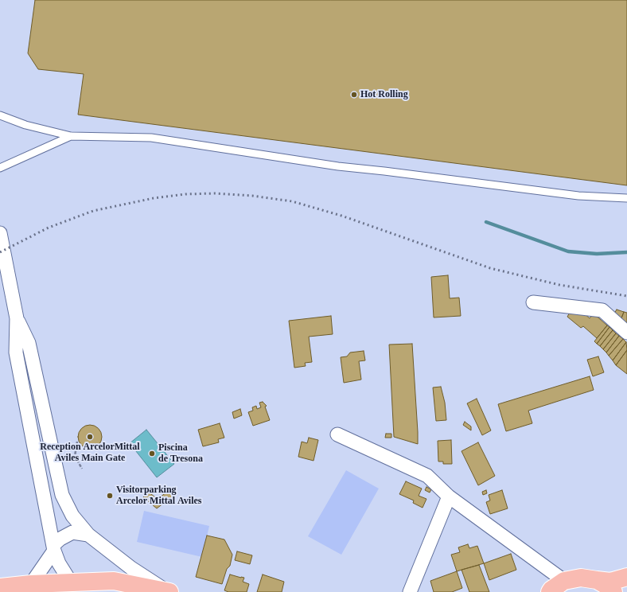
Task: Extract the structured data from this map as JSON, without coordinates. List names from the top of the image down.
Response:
{
  "places": [
    "Hot Rolling",
    "Reception ArcelorMittal Aviles Main Gate",
    "Piscina de Tresona",
    "Visitorparking Arcelor Mittal Aviles"
  ]
}
